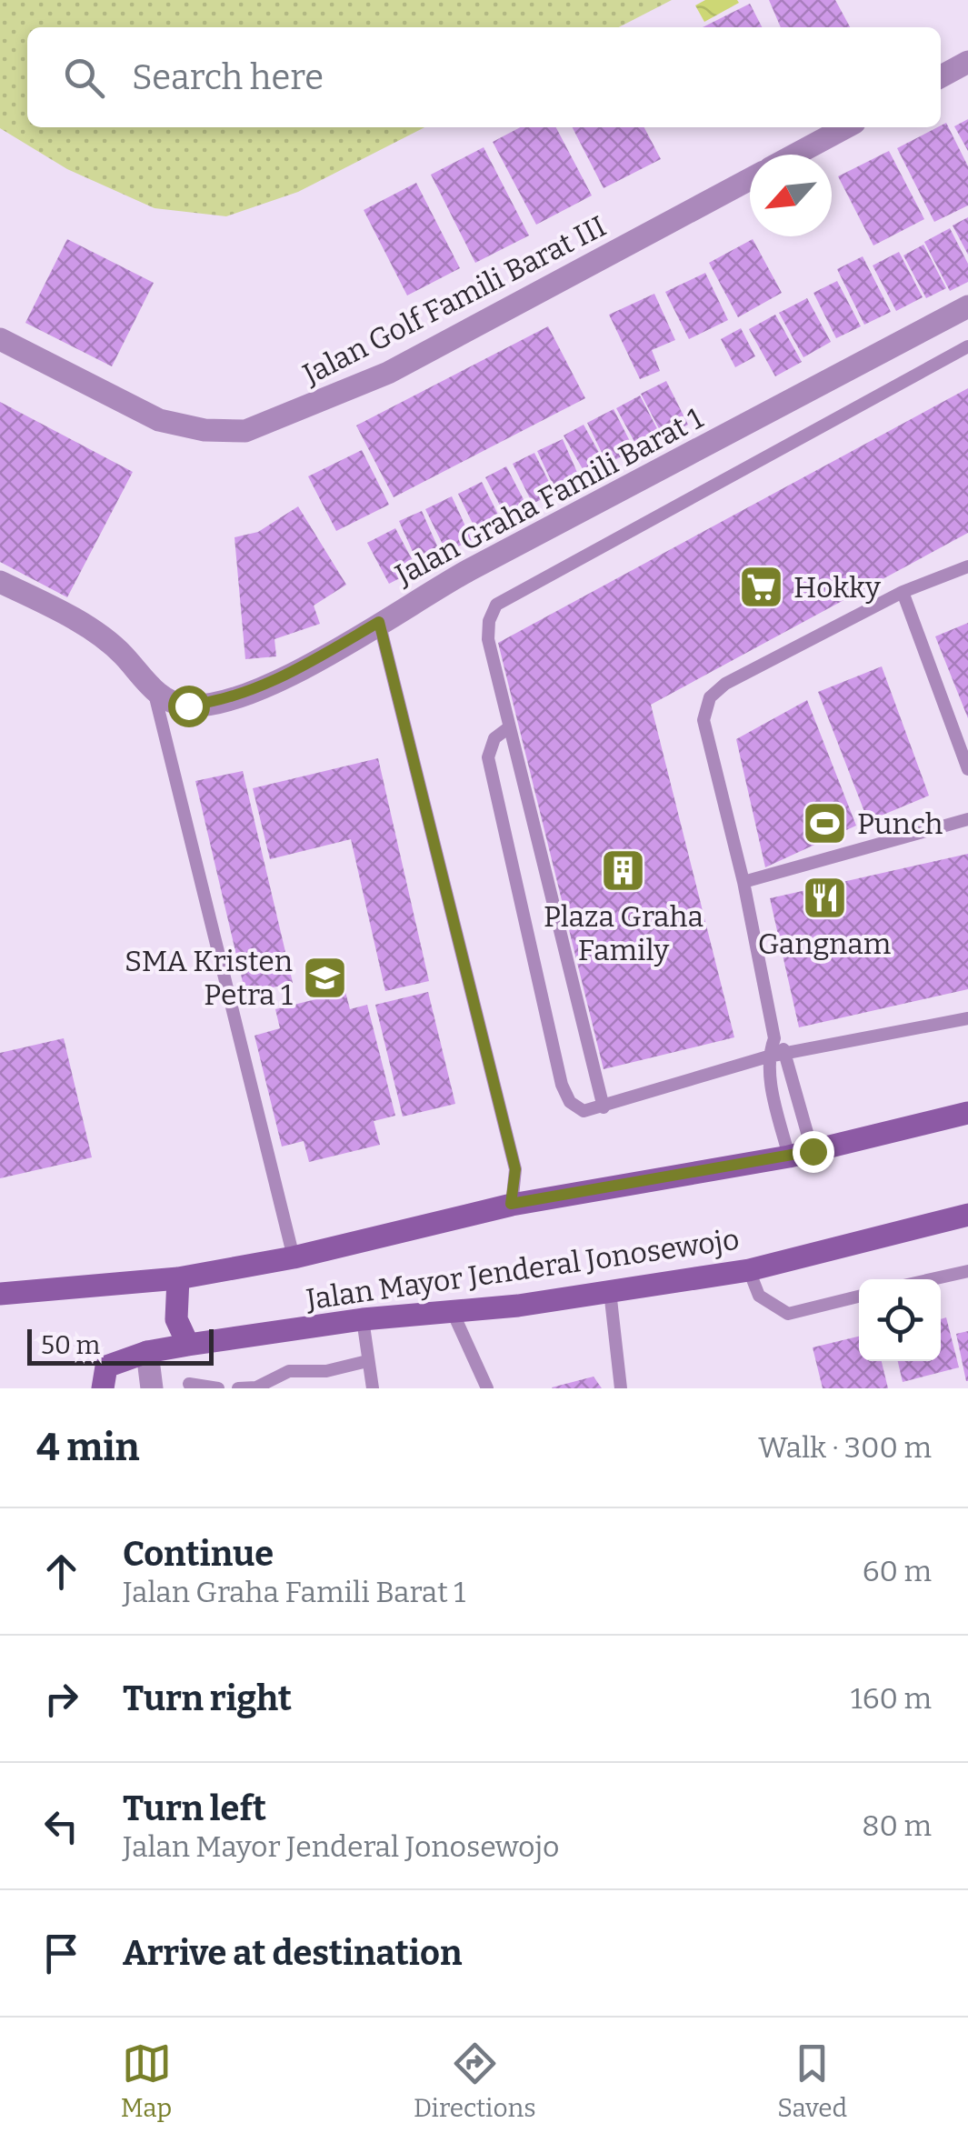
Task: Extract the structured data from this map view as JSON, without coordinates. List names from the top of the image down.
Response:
{
  "streets": {
    "main road": ["Jalan Mayor Jenderal Jonosewojo"],
    "street": ["Jalan Golf Famili Barat III", "Jalan Graha Famili Barat 1"]
  },
  "places": {
    "supermarket": ["Hokky"],
    "sports": ["Punch"],
    "building": ["Plaza Graha Family"],
    "restaurant": ["Gangnam"],
    "school or university": ["SMA Kristen Petra 1"]
  },
  "scale_bar": "50 m",
  "north": "bottom left",
  "page": {
    "search": "Search here",
    "scale": "50 m",
    "heading": ["4 min", "Walk · 300 m"],
    "list": [
      ["Continue", "Jalan Graha Famili Barat 1", "60 m"],
      ["Turn right", "160 m"],
      ["Turn left", "Jalan Mayor Jenderal Jonosewojo", "80 m"],
      "Arrive at destination"
    ],
    "nav": ["Map", "Directions", "Saved"]
  }
}
